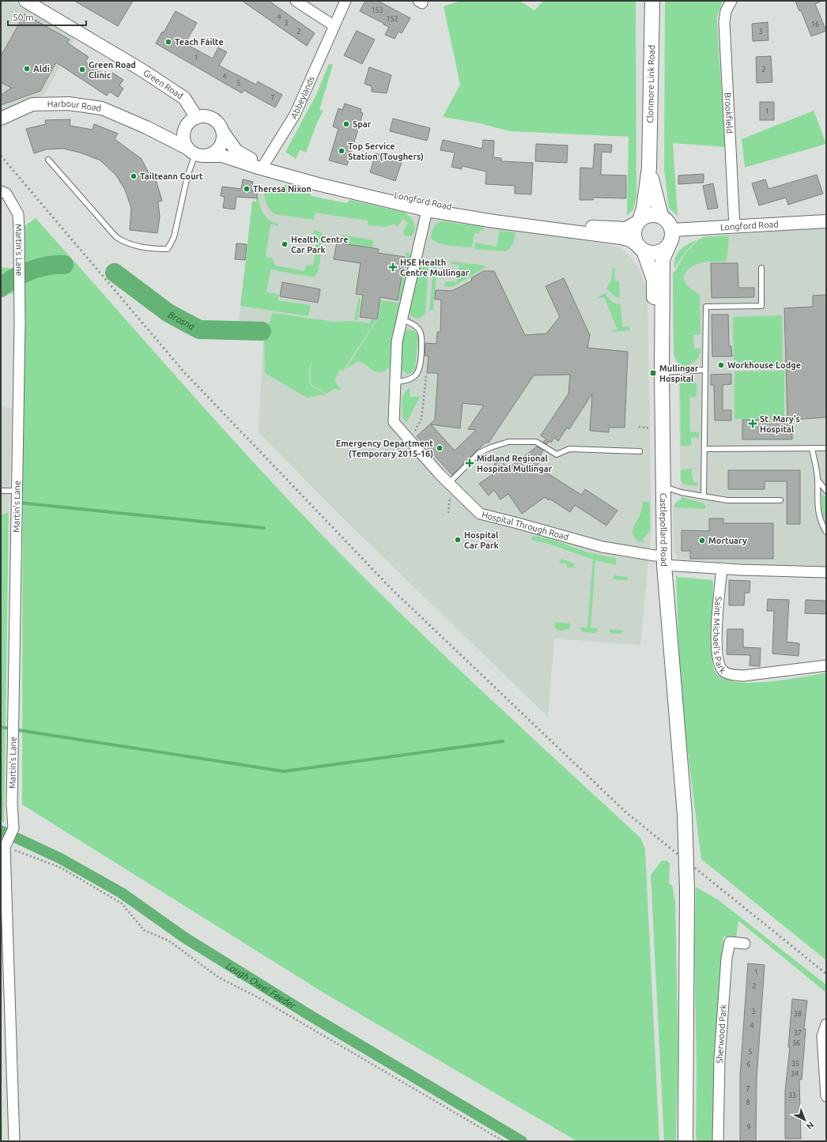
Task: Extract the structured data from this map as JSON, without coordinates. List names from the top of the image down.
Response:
{
  "streets": {
    "main road": ["Clonmore Link Road", "Castlepollard Road"],
    "street": [
      "Green Road",
      "Abbeylands",
      "Harbour Road",
      "Brookfield",
      "Longford Road",
      "Martin's Lane",
      "Hospital Through Road",
      "Saint Michael's Park",
      "Sherwood Park"
    ]
  },
  "crossings": [
    ["Clonmore Link Road", "Longford Road"],
    ["Clonmore Link Road", "Castlepollard Road"],
    ["Green Road", "Harbour Road"],
    ["Green Road", "Longford Road"],
    ["Abbeylands", "Longford Road"],
    ["Harbour Road", "Longford Road"],
    ["Brookfield", "Longford Road"],
    ["Longford Road", "Castlepollard Road"],
    ["Hospital Through Road", "Castlepollard Road"]
  ],
  "water": ["Brosna", "Lough Owel Feeder"],
  "places": {
    "other": [
      "Teach Fáilte",
      "Aldi",
      "Green Road Clinic",
      "Spar",
      "Top Service Station (Toughers)",
      "Tailteann Court",
      "Theresa Nixon",
      "Health Centre Car Park",
      "Workhouse Lodge",
      "Emergency Department (Temporary 2015-16)",
      "Hospital Car Park",
      "Mortuary"
    ],
    "health": ["HSE Health Centre Mullingar", "St. Mary's Hospital", "Midland Regional Hospital Mullingar"],
    "transit": ["Mullingar Hospital"]
  },
  "house_numbers": [
    "153",
    "4",
    "152",
    "3",
    "16",
    "2",
    "3",
    "1",
    "2",
    "4",
    "5",
    "7",
    "1",
    "1",
    "2",
    "3",
    "38",
    "4",
    "37",
    "36",
    "5",
    "35",
    "6",
    "34",
    "7",
    "33",
    "8",
    "9"
  ],
  "scale_bar": "50 m",
  "north": "bottom right"
}
